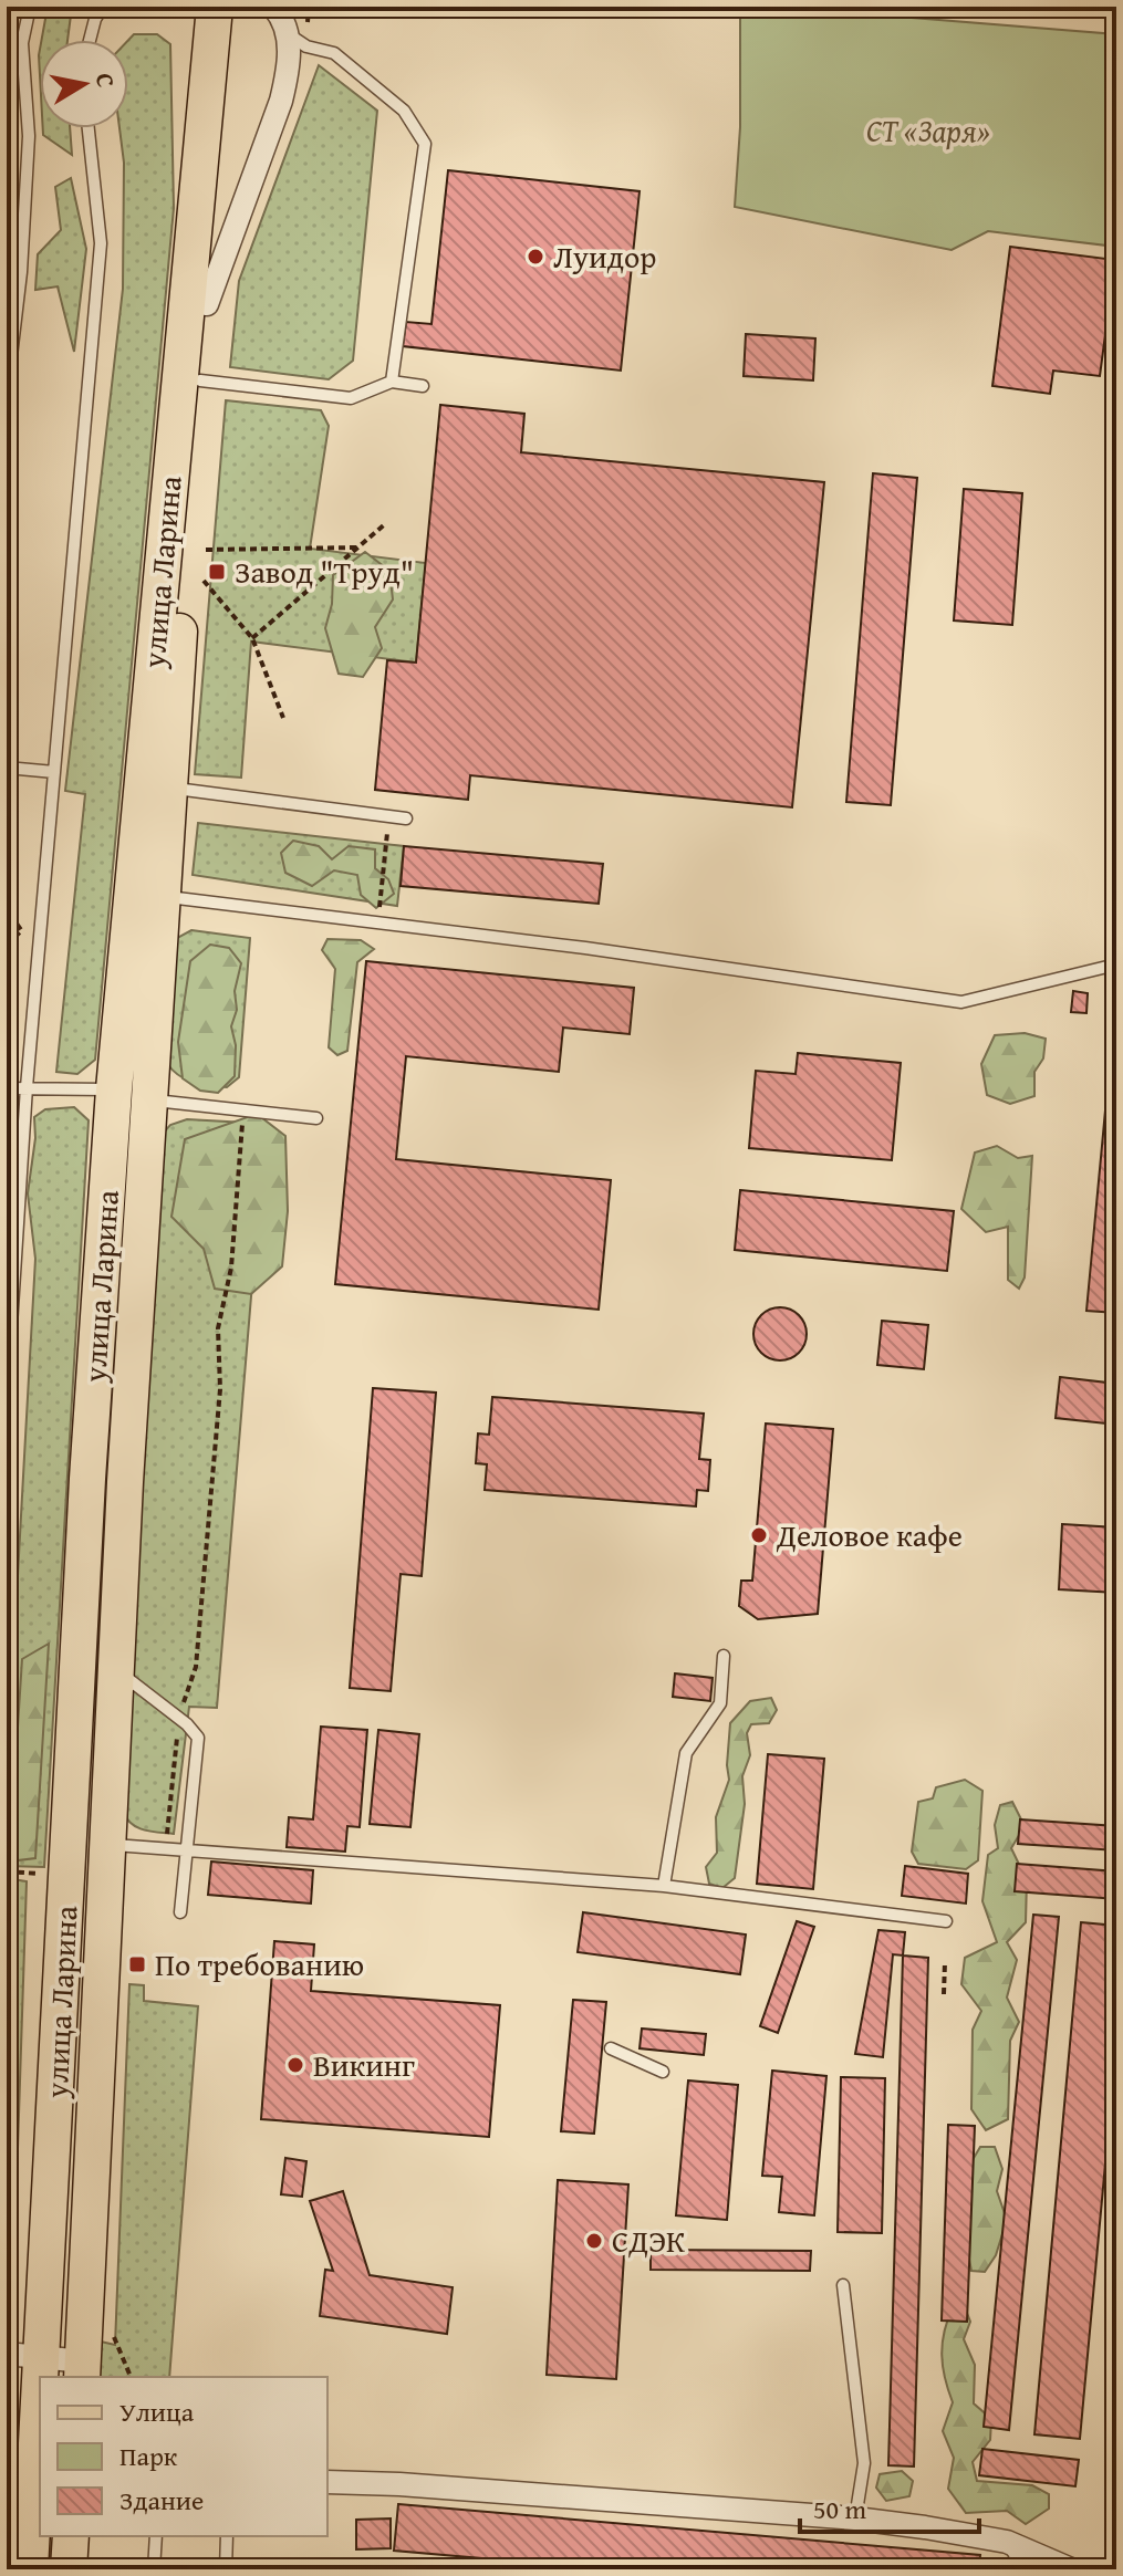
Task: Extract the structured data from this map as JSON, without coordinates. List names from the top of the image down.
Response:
{
  "streets": {
    "main road": ["улица Ларина"]
  },
  "parks": ["СТ «Заря»"],
  "places": {
    "other": [
      "Луидор",
      "Деловое кафе",
      "Викинг",
      "СДЭК"
    ],
    "transit": ["Завод \"Труд\"", "По требованию"]
  },
  "legend": ["Улица", "Парк", "Здание"],
  "scale_bar": "50 m",
  "north": "right"
}
